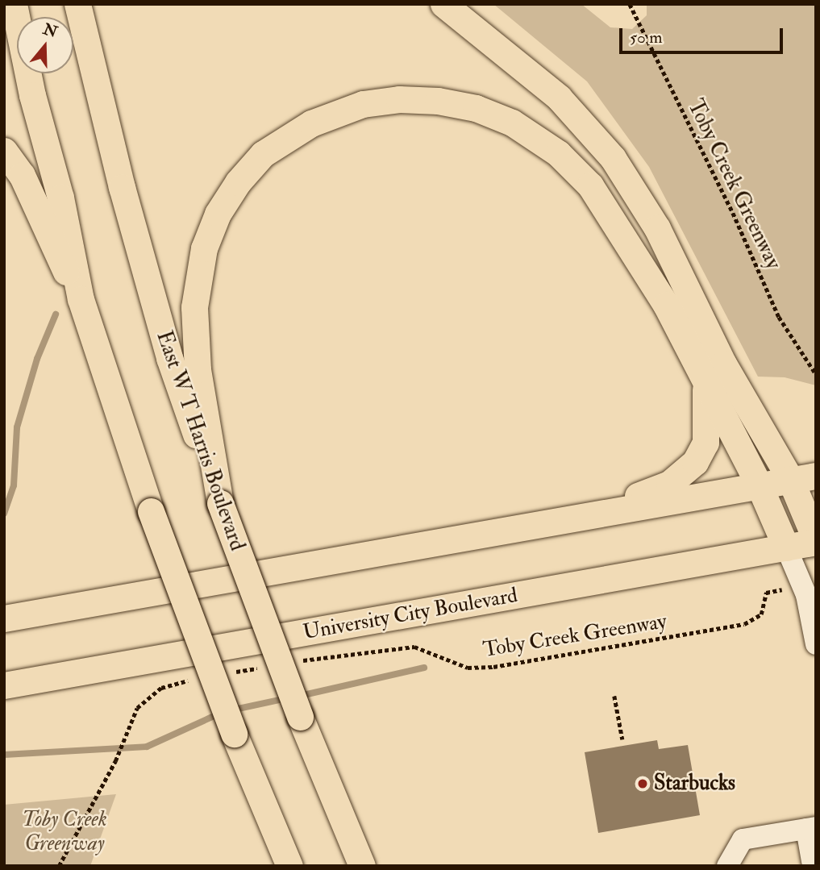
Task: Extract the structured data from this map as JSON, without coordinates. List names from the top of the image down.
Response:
{
  "streets": {
    "main road": ["East W T Harris Boulevard", "University City Boulevard"],
    "path": ["Toby Creek Greenway"]
  },
  "parks": ["Toby Creek Greenway"],
  "places": ["Starbucks"],
  "scale_bar": "50 m",
  "north": "top"
}
